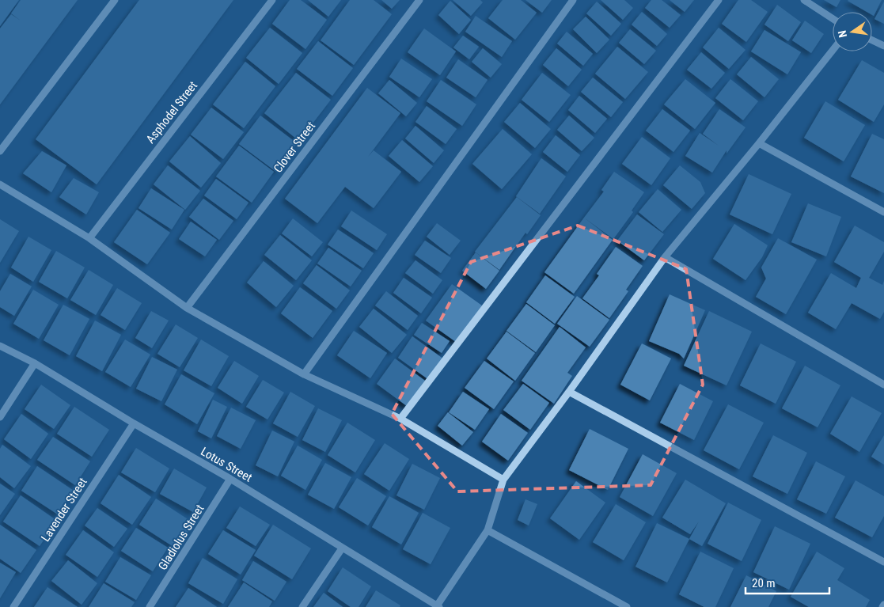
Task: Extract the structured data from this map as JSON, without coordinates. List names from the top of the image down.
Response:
{
  "streets": {
    "street": [
      "Asphodel Street",
      "Clover Street",
      "Lotus Street",
      "Lavender Street",
      "Gladiolus Street"
    ]
  },
  "crossings": [
    ["Lotus Street", "Lavender Street"],
    ["Lotus Street", "Gladiolus Street"]
  ],
  "scale_bar": "20 m",
  "north": "left"
}
